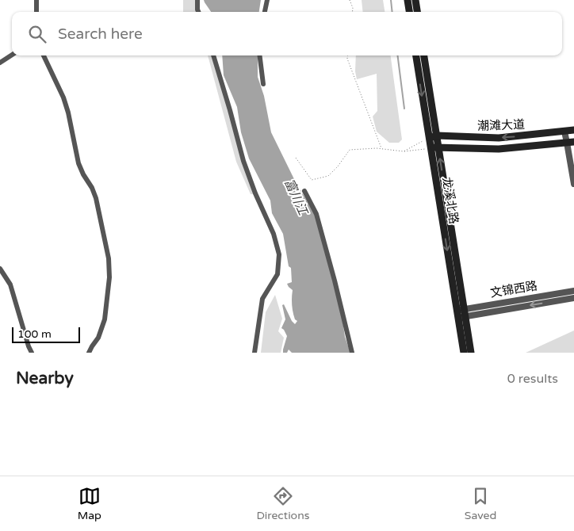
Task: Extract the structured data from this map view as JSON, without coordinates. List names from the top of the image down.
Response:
{
  "streets": {
    "main road": ["潮滩大道", "龙溪北路"],
    "street": ["文锦西路"]
  },
  "crossings": [
    ["潮滩大道", "龙溪北路"],
    ["龙溪北路", "文锦西路"]
  ],
  "water": ["富川江"],
  "scale_bar": "100 m",
  "page": {
    "search": "Search here",
    "scale": "100 m",
    "heading": ["Nearby", "0 results"],
    "nav": ["Map", "Directions", "Saved"]
  }
}
